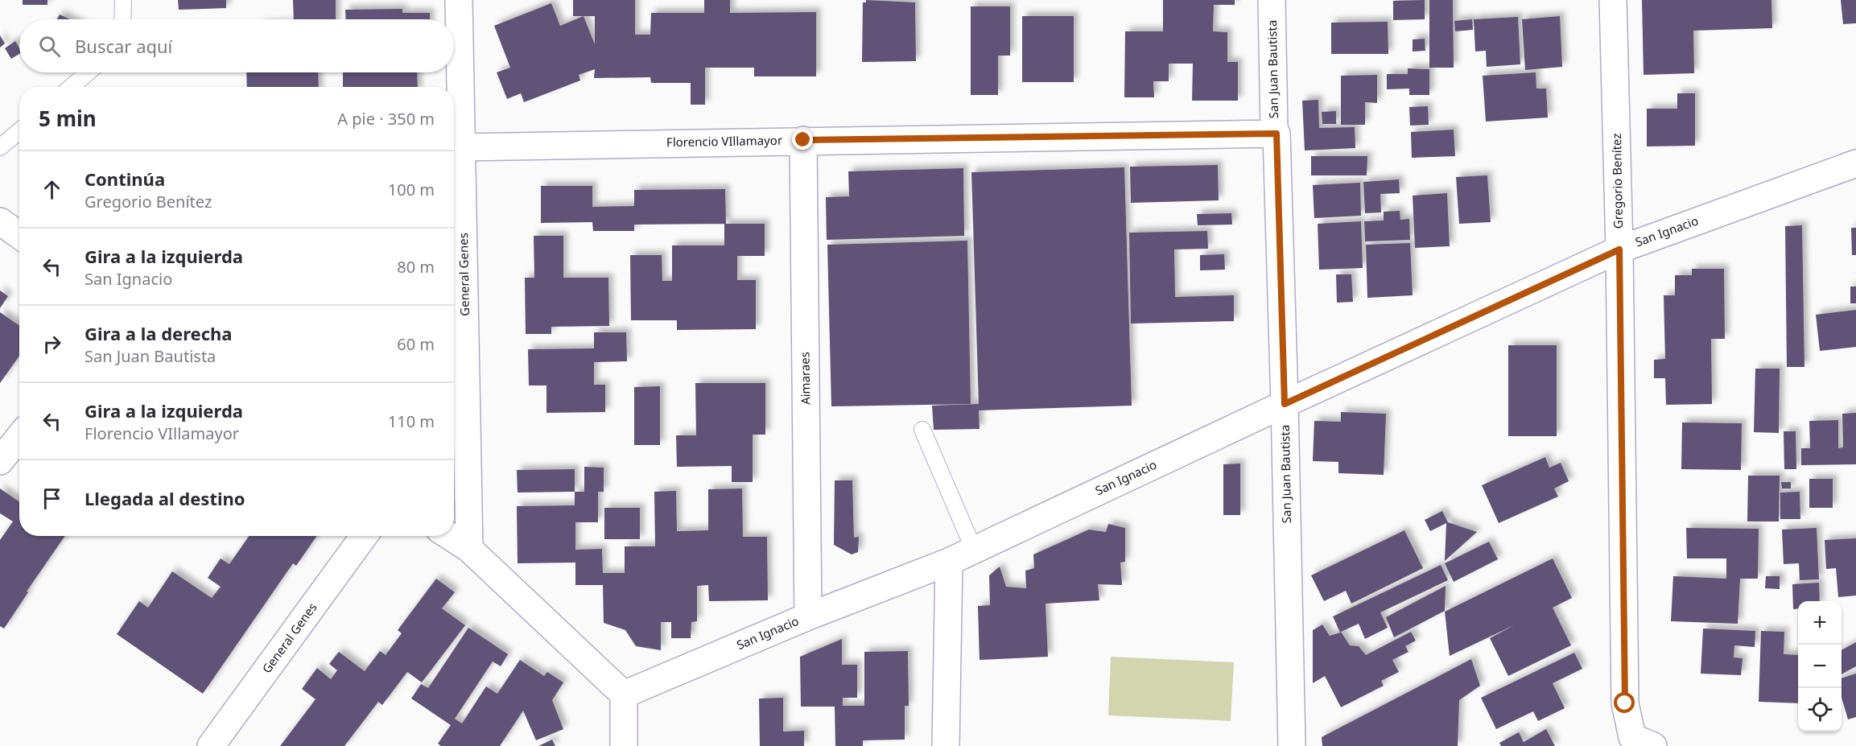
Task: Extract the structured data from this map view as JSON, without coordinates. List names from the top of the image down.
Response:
{
  "streets": {
    "street": [
      "San Juan Bautista",
      "Florencio VIllamayor",
      "Gregorio Benítez",
      "San Ignacio",
      "General Genes",
      "Aimaraes"
    ]
  },
  "crossings": [
    ["San Juan Bautista", "Florencio VIllamayor"],
    ["San Juan Bautista", "San Ignacio"],
    ["Florencio VIllamayor", "General Genes"],
    ["Florencio VIllamayor", "Aimaraes"],
    ["Gregorio Benítez", "San Ignacio"],
    ["San Ignacio", "Aimaraes"]
  ],
  "page": {
    "search": "Buscar aquí",
    "heading": ["5 min", "A pie · 350 m"],
    "list": [
      ["Continúa", "Gregorio Benítez", "100 m"],
      ["Gira a la izquierda", "San Ignacio", "80 m"],
      ["Gira a la derecha", "San Juan Bautista", "60 m"],
      ["Gira a la izquierda", "Florencio VIllamayor", "110 m"],
      "Llegada al destino"
    ],
    "map_buttons": ["+", "−"]
  }
}
